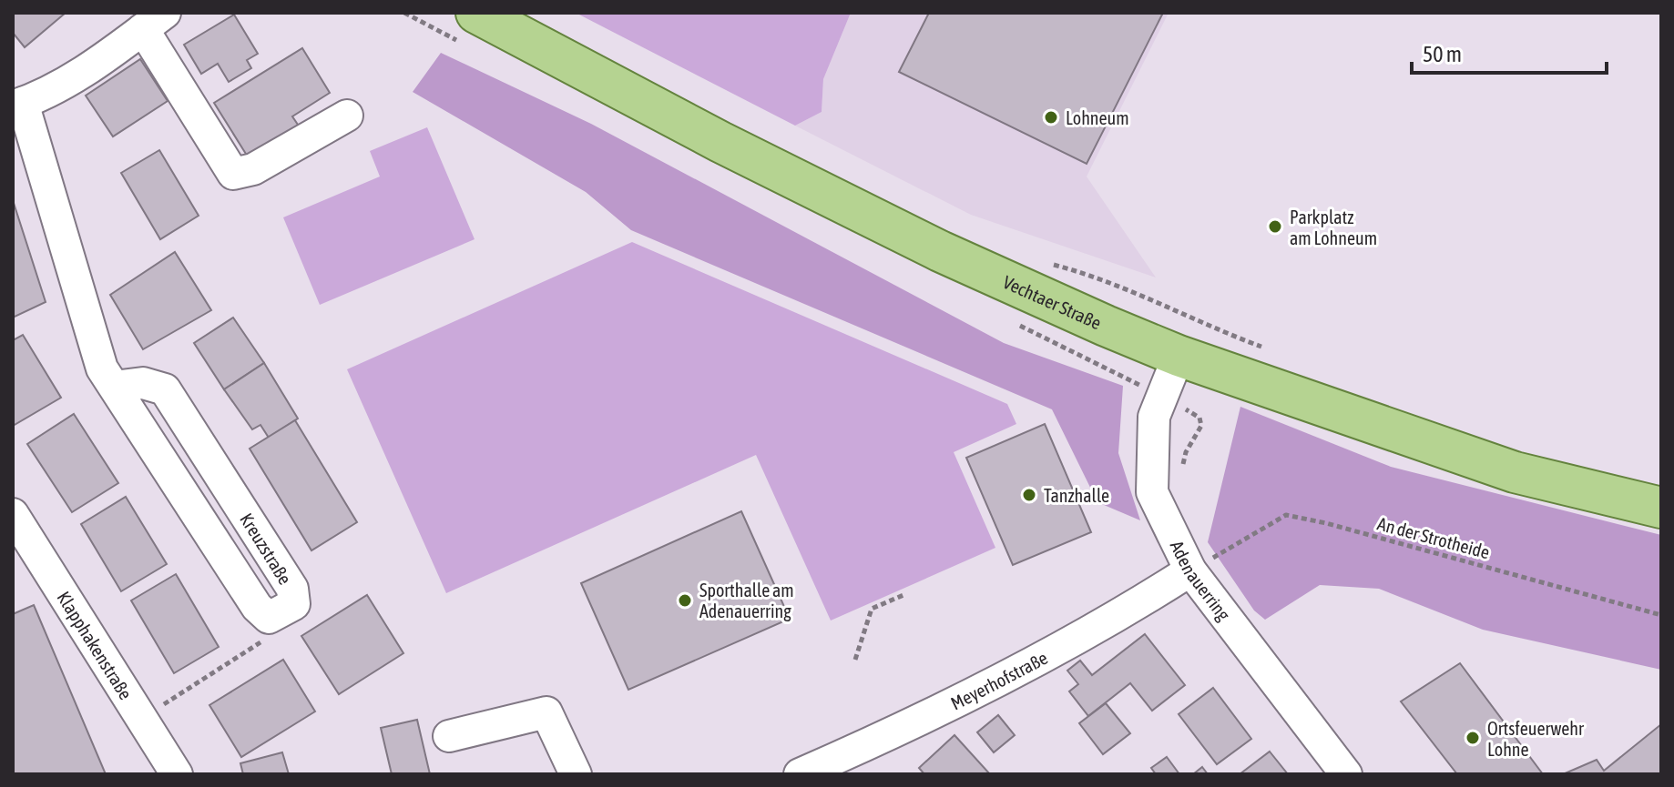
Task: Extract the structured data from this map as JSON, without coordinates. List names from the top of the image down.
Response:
{
  "streets": {
    "main road": ["Vechtaer Straße"],
    "street": [
      "Kreuzstraße",
      "Adenauerring",
      "Klapphakenstraße",
      "Meyerhofstraße"
    ],
    "path": ["An der Strotheide"]
  },
  "crossings": [
    ["Vechtaer Straße", "Adenauerring"],
    ["An der Strotheide", "Adenauerring"],
    ["An der Strotheide", "Meyerhofstraße"],
    ["Adenauerring", "Meyerhofstraße"]
  ],
  "places": [
    "Lohneum",
    "Parkplatz am Lohneum",
    "Tanzhalle",
    "Sporthalle am Adenauerring",
    "Ortsfeuerwehr Lohne"
  ],
  "scale_bar": "50 m"
}
